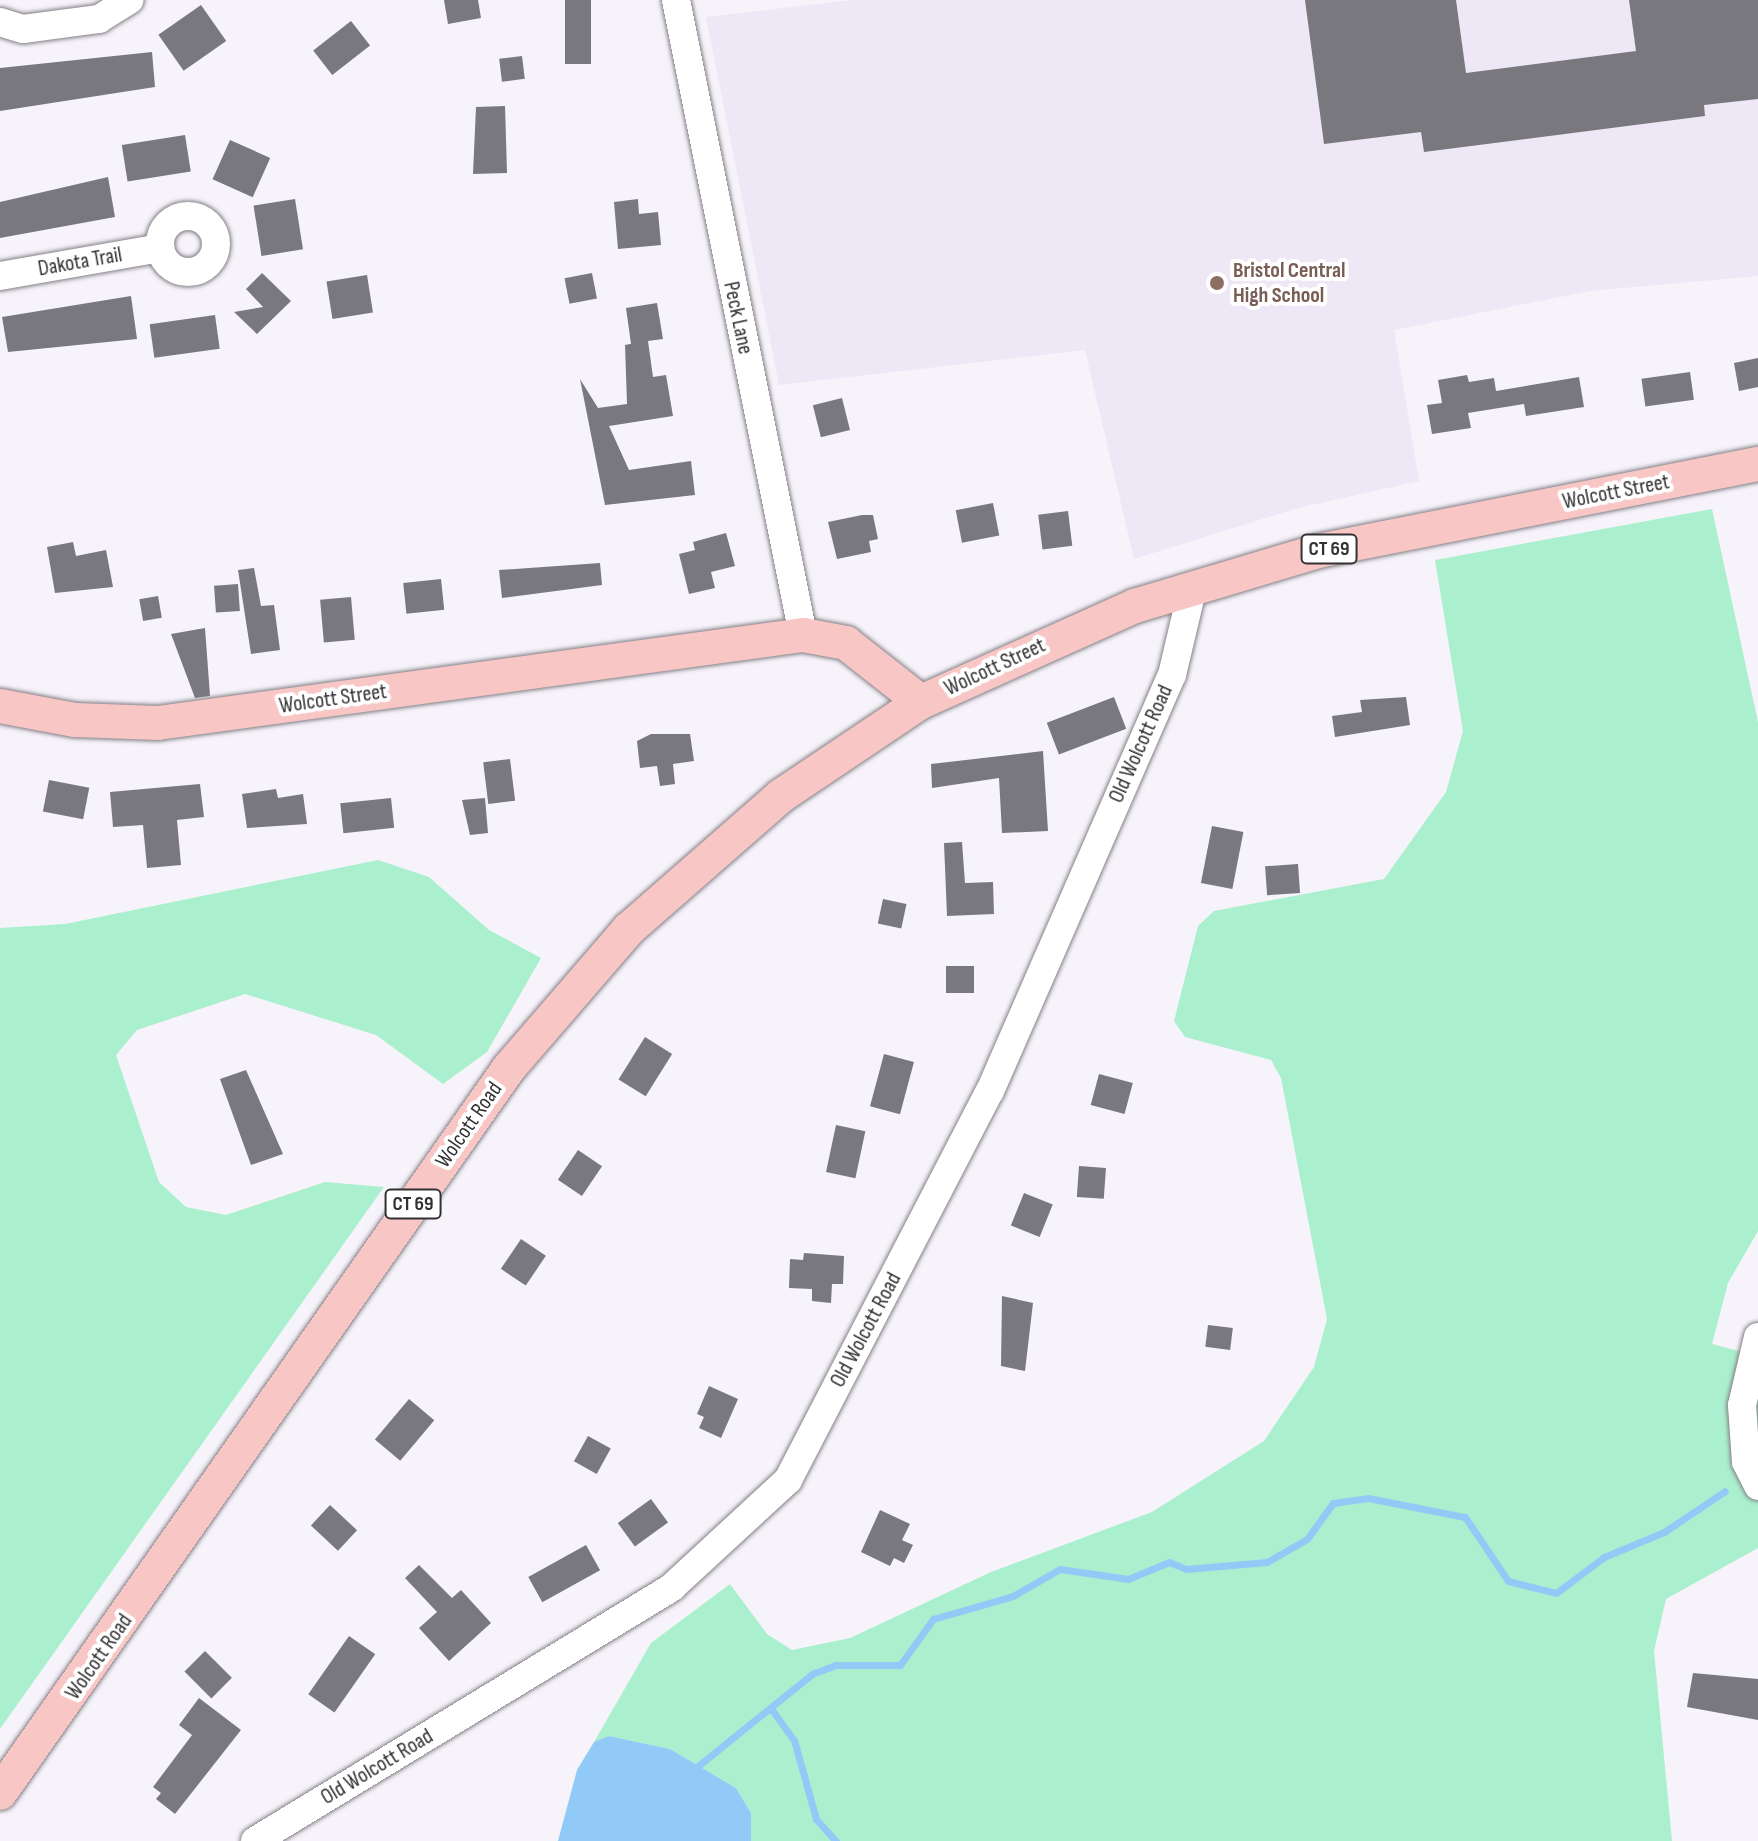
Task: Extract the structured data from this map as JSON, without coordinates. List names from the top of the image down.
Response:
{
  "streets": {
    "main road": ["Wolcott Street", "CT 69", "Wolcott Road"],
    "street": ["Dakota Trail", "Peck Lane", "Old Wolcott Road"]
  },
  "crossings": [
    ["Peck Lane", "Wolcott Street"],
    ["Wolcott Street", "Old Wolcott Road"],
    ["Wolcott Street", "Wolcott Road"]
  ],
  "places": ["Bristol Central High School"]
}
